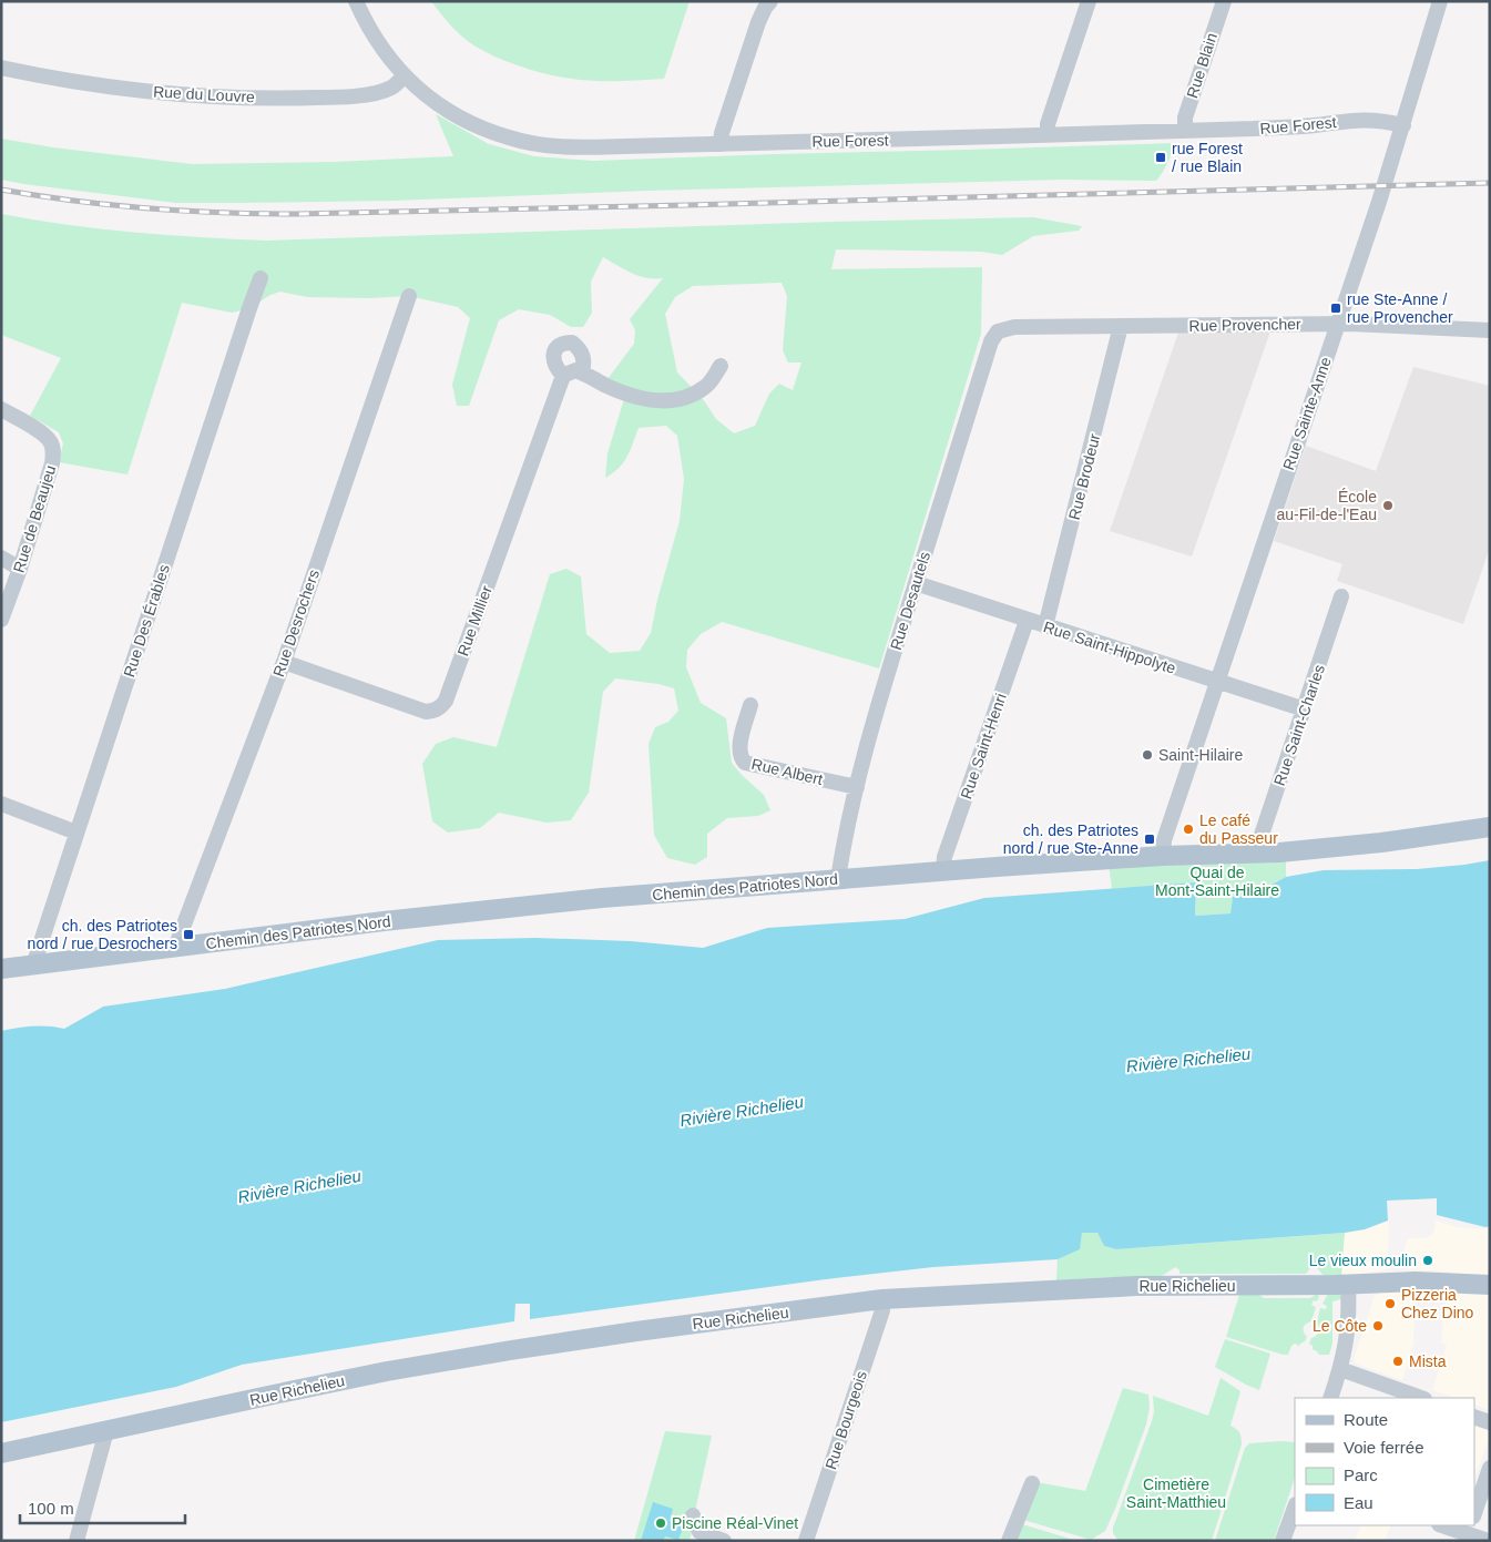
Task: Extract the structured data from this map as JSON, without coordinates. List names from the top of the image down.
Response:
{
  "streets": {
    "main road": ["Chemin des Patriotes Nord", "Rue Richelieu"],
    "street": [
      "Rue Blain",
      "Rue du Louvre",
      "Rue Forest",
      "Rue Provencher",
      "Rue Sainte-Anne",
      "Rue Brodeur",
      "Rue de Beaujeu",
      "Rue Desautels",
      "Rue Des Érables",
      "Rue Millier",
      "Rue Desrochers",
      "Rue Saint-Hippolyte",
      "Rue Saint-Charles",
      "Rue Saint-Henri",
      "Rue Albert",
      "Rue Bourgeois"
    ]
  },
  "crossings": [
    ["Rue Blain", "Rue Forest"],
    ["Rue du Louvre", "Rue Forest"],
    ["Rue Forest", "Rue Sainte-Anne"],
    ["Rue Provencher", "Rue Sainte-Anne"],
    ["Rue Provencher", "Rue Brodeur"],
    ["Rue Provencher", "Rue Desautels"],
    ["Rue Sainte-Anne", "Rue Saint-Hippolyte"],
    ["Rue Sainte-Anne", "Chemin des Patriotes Nord"],
    ["Rue Brodeur", "Rue Saint-Hippolyte"],
    ["Rue Desautels", "Rue Saint-Hippolyte"],
    ["Rue Desautels", "Rue Albert"],
    ["Rue Desautels", "Chemin des Patriotes Nord"],
    ["Rue Des Érables", "Chemin des Patriotes Nord"],
    ["Rue Millier", "Rue Desrochers"],
    ["Rue Desrochers", "Chemin des Patriotes Nord"],
    ["Rue Saint-Hippolyte", "Rue Saint-Charles"],
    ["Rue Saint-Hippolyte", "Rue Saint-Henri"],
    ["Rue Saint-Charles", "Chemin des Patriotes Nord"],
    ["Rue Saint-Henri", "Chemin des Patriotes Nord"],
    ["Rue Richelieu", "Rue Bourgeois"]
  ],
  "water": ["Rivière Richelieu"],
  "parks": ["Quai de Mont-Saint-Hilaire", "Cimetière Saint-Matthieu"],
  "places": {
    "transit": [
      "rue Forest / rue Blain",
      "rue Ste-Anne / rue Provencher",
      "ch. des Patriotes nord / rue Ste-Anne",
      "ch. des Patriotes nord / rue Desrochers"
    ],
    "other": [
      "École au-Fil-de-l'Eau",
      "Saint-Hilaire",
      "Le café du Passeur",
      "Le vieux moulin",
      "Pizzeria Chez Dino",
      "Le Côte",
      "Mista",
      "Piscine Réal-Vinet"
    ]
  },
  "legend": [
    "Route",
    "Voie ferrée",
    "Parc",
    "Eau"
  ],
  "scale_bar": "100 m"
}
